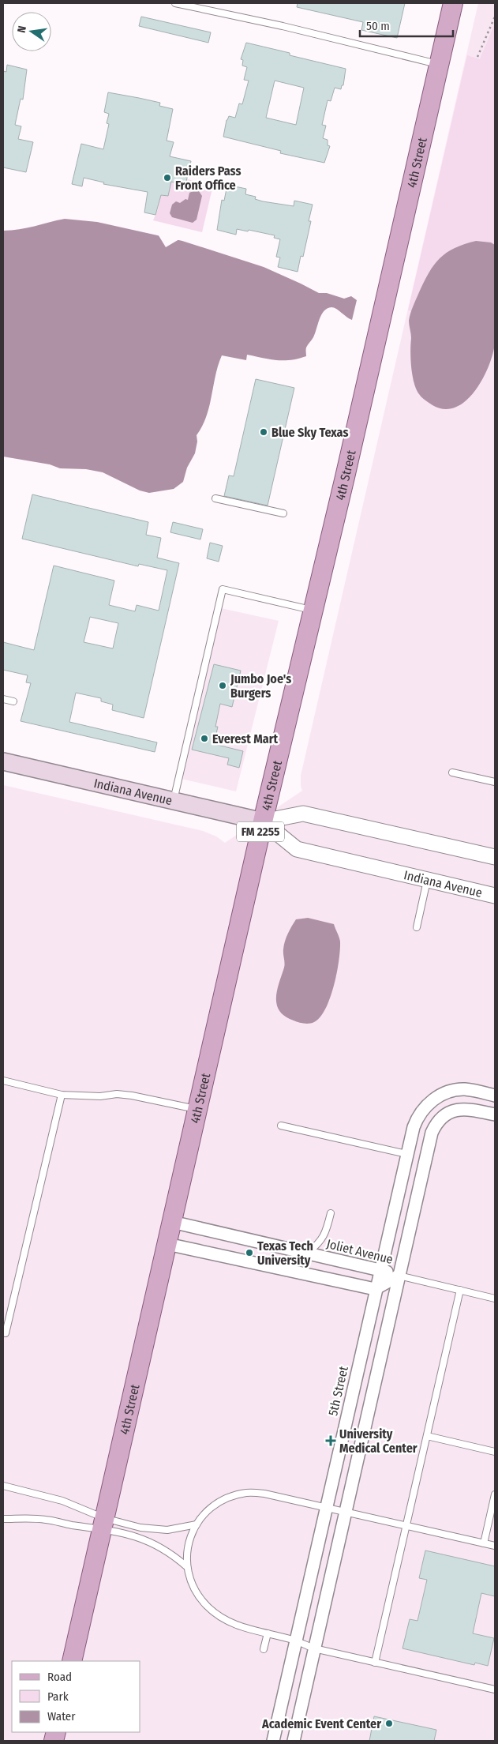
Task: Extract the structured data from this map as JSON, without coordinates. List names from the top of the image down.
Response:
{
  "streets": {
    "main road": ["4th Street", "Indiana Avenue", "FM 2255"],
    "street": ["Joliet Avenue", "5th Street"]
  },
  "crossings": [
    ["4th Street", "Indiana Avenue"],
    ["4th Street", "Joliet Avenue"],
    ["Joliet Avenue", "5th Street"]
  ],
  "places": {
    "other": [
      "Raiders Pass Front Office",
      "Blue Sky Texas",
      "Jumbo Joe's Burgers",
      "Everest Mart",
      "Texas Tech University",
      "Academic Event Center"
    ],
    "health": ["University Medical Center"]
  },
  "legend": ["Road", "Park", "Water"],
  "scale_bar": "50 m",
  "north": "left"
}
